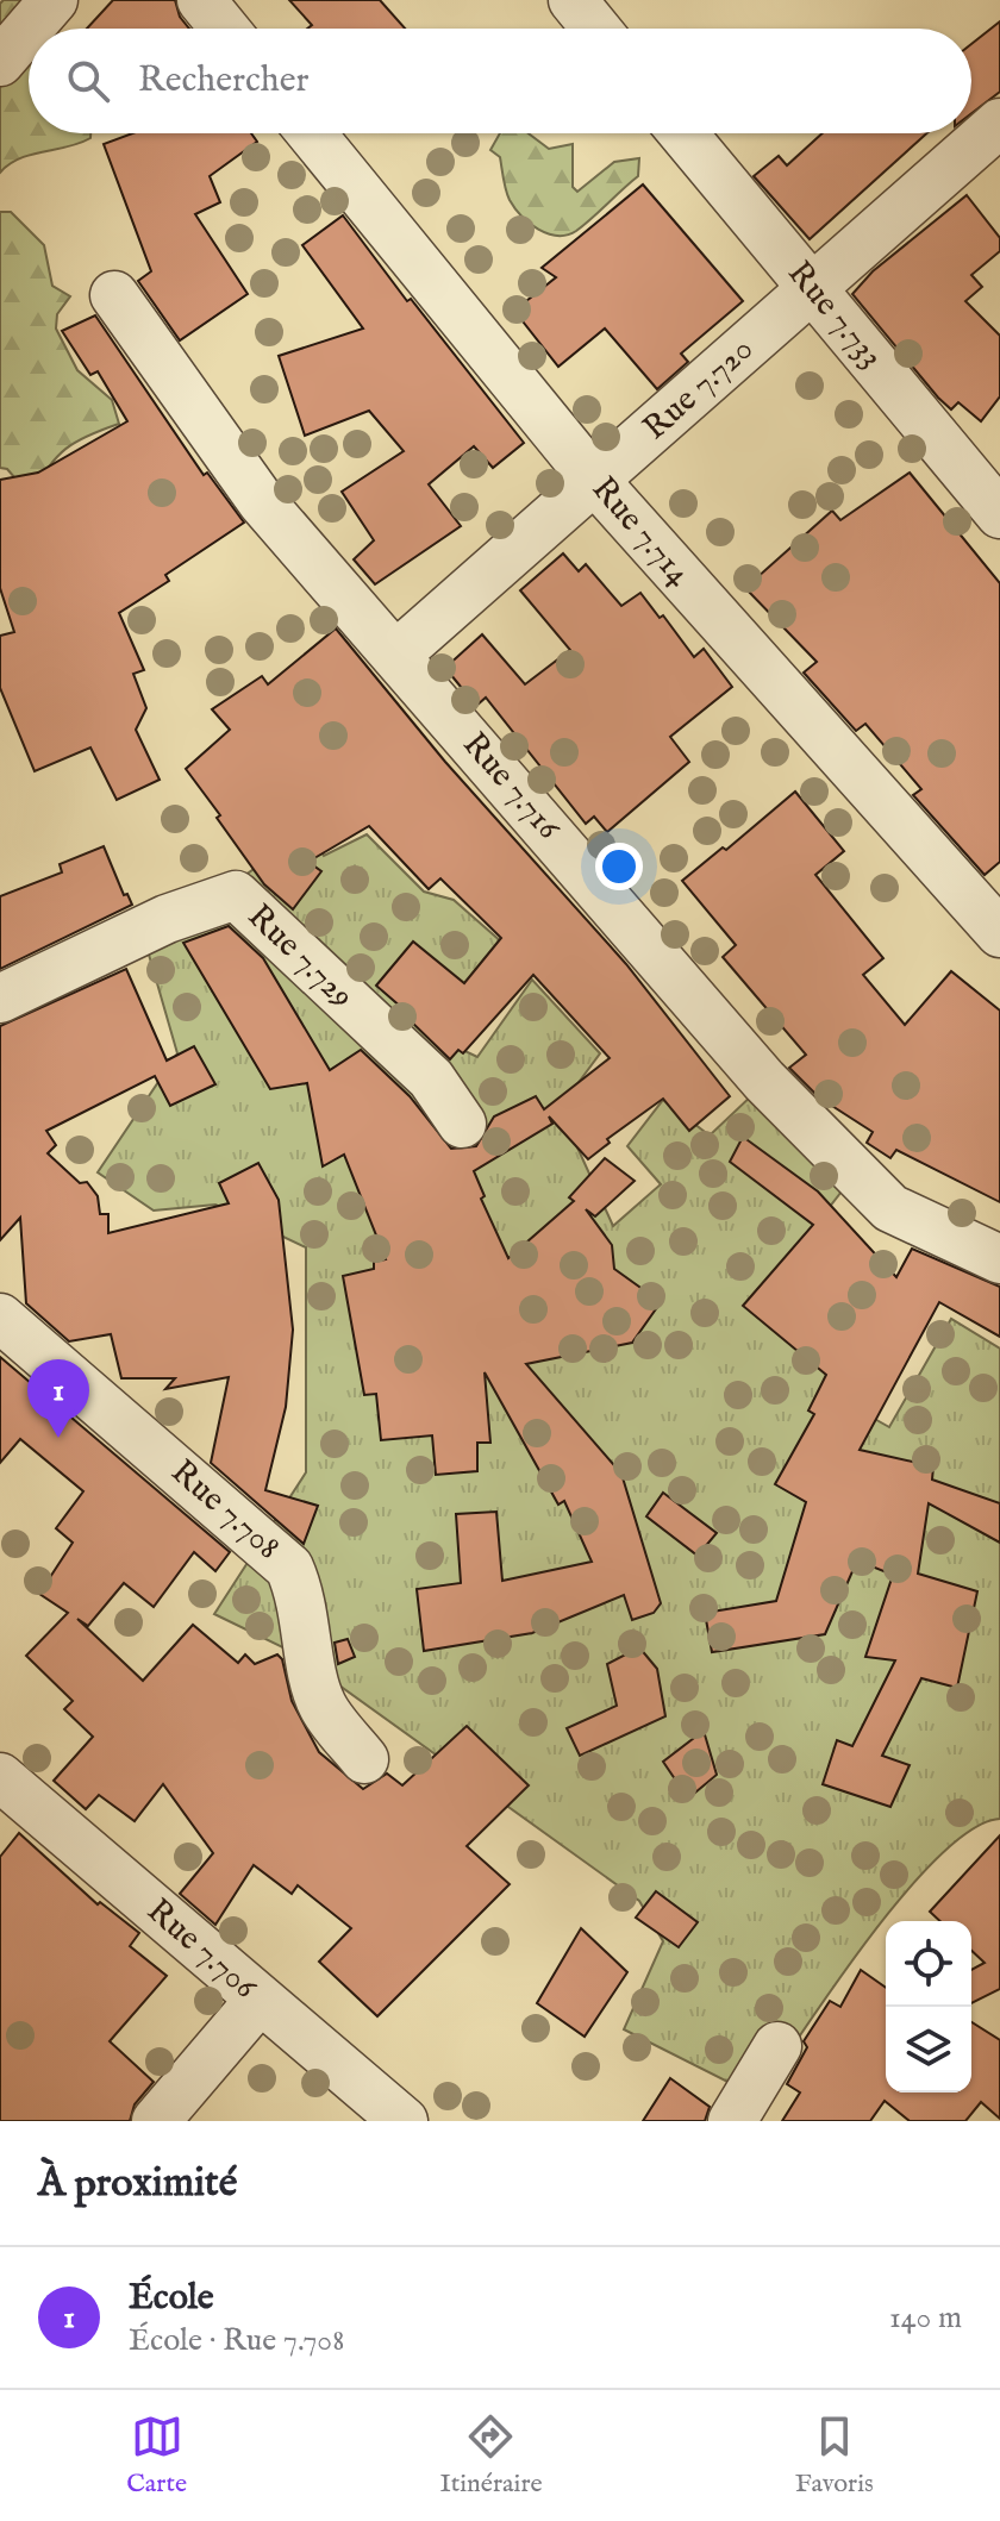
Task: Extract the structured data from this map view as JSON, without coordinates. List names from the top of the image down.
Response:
{
  "streets": {
    "street": [
      "Rue 7.733",
      "Rue 7.720",
      "Rue 7.714",
      "Rue 7.716",
      "Rue 7.729",
      "Rue 7.708",
      "Rue 7.706"
    ]
  },
  "crossings": [
    ["Rue 7.733", "Rue 7.720"],
    ["Rue 7.720", "Rue 7.714"],
    ["Rue 7.720", "Rue 7.716"]
  ],
  "page": {
    "search": "Rechercher",
    "pins": "1",
    "heading": "À proximité",
    "list": [
      {
        "mark": "1",
        "name": "École",
        "note": "École · Rue 7.708",
        "value": "140 m"
      }
    ],
    "nav": ["Carte", "Itinéraire", "Favoris"]
  }
}
